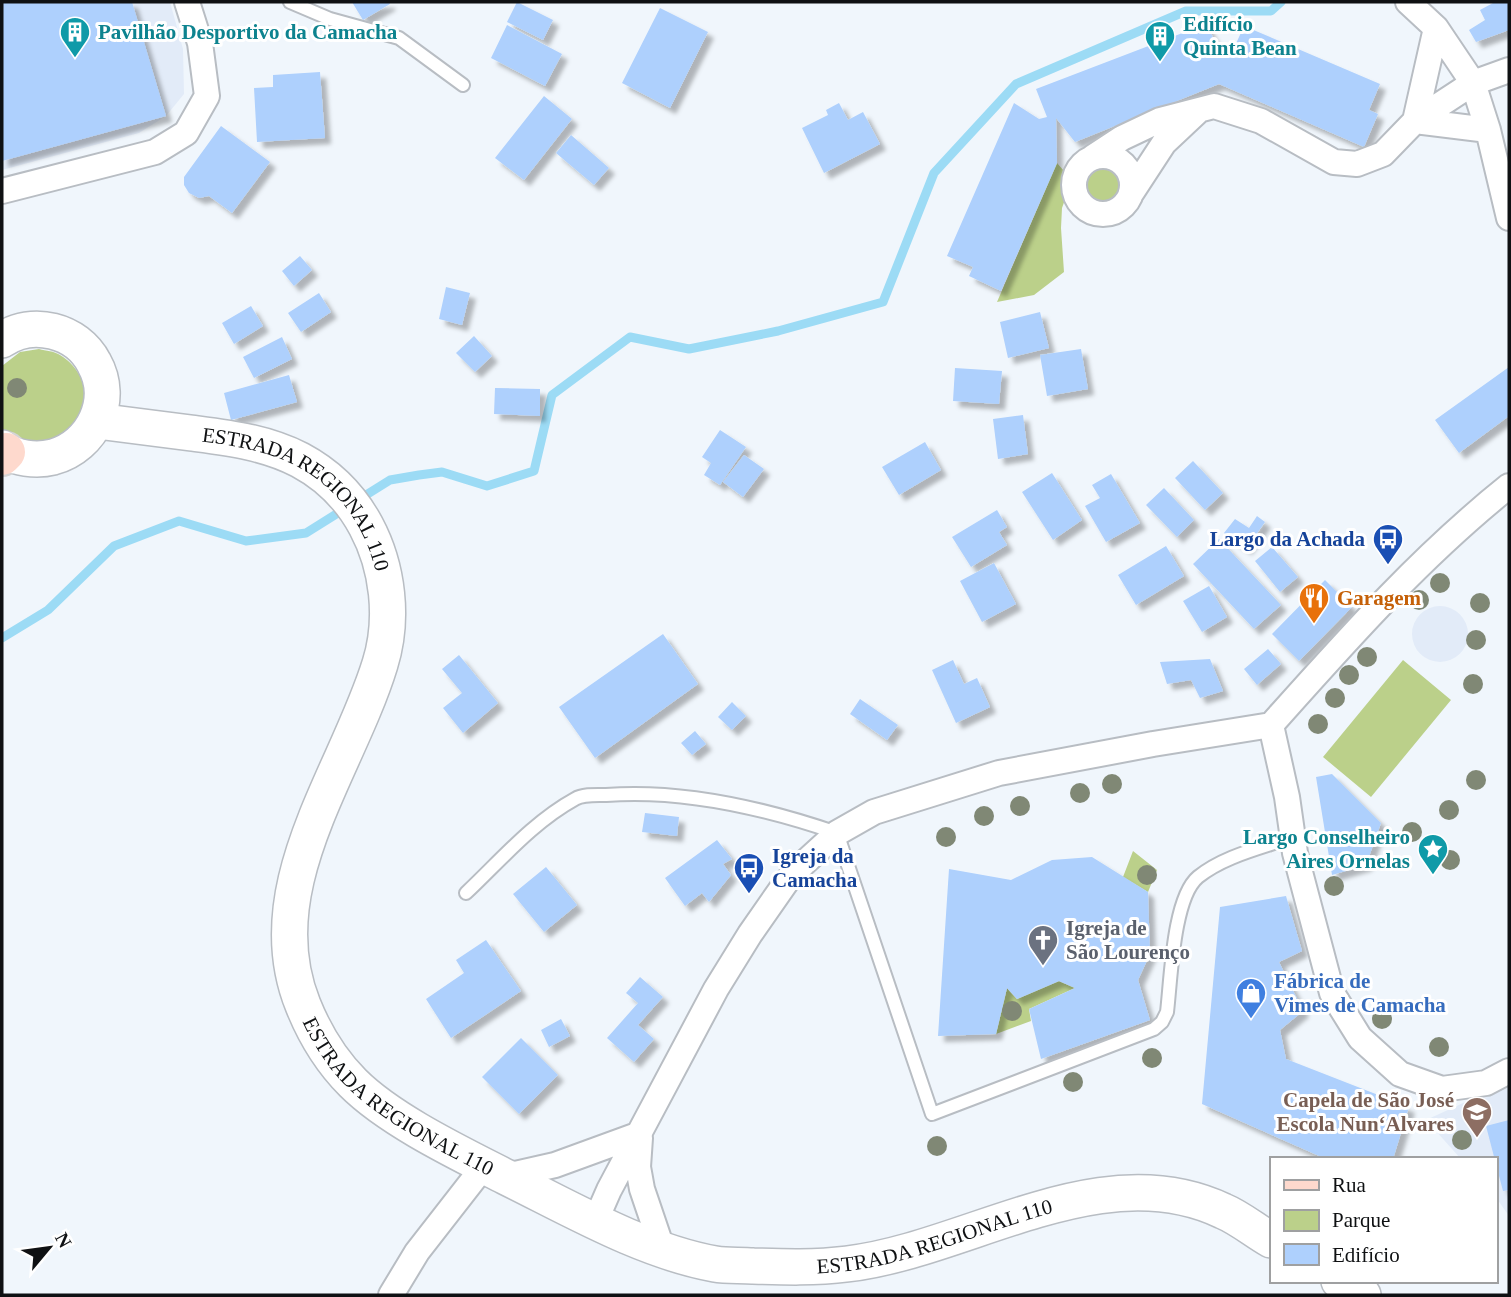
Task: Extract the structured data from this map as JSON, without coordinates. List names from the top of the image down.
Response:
{
  "streets": {
    "main road": ["ESTRADA REGIONAL 110"]
  },
  "places": {
    "building": ["Pavilhão Desportivo da Camacha", "Edifício Quinta Bean"],
    "bus stop": ["Largo da Achada", "Igreja da Camacha"],
    "restaurant": ["Garagem"],
    "place": ["Largo Conselheiro Aires Ornelas"],
    "church": ["Igreja de São Lourenço"],
    "shop": ["Fábrica de Vimes de Camacha"],
    "school or university": ["Capela de São José Escola Nun‘Alvares"]
  },
  "legend": ["Rua", "Parque", "Edifício"],
  "north": "top right"
}
